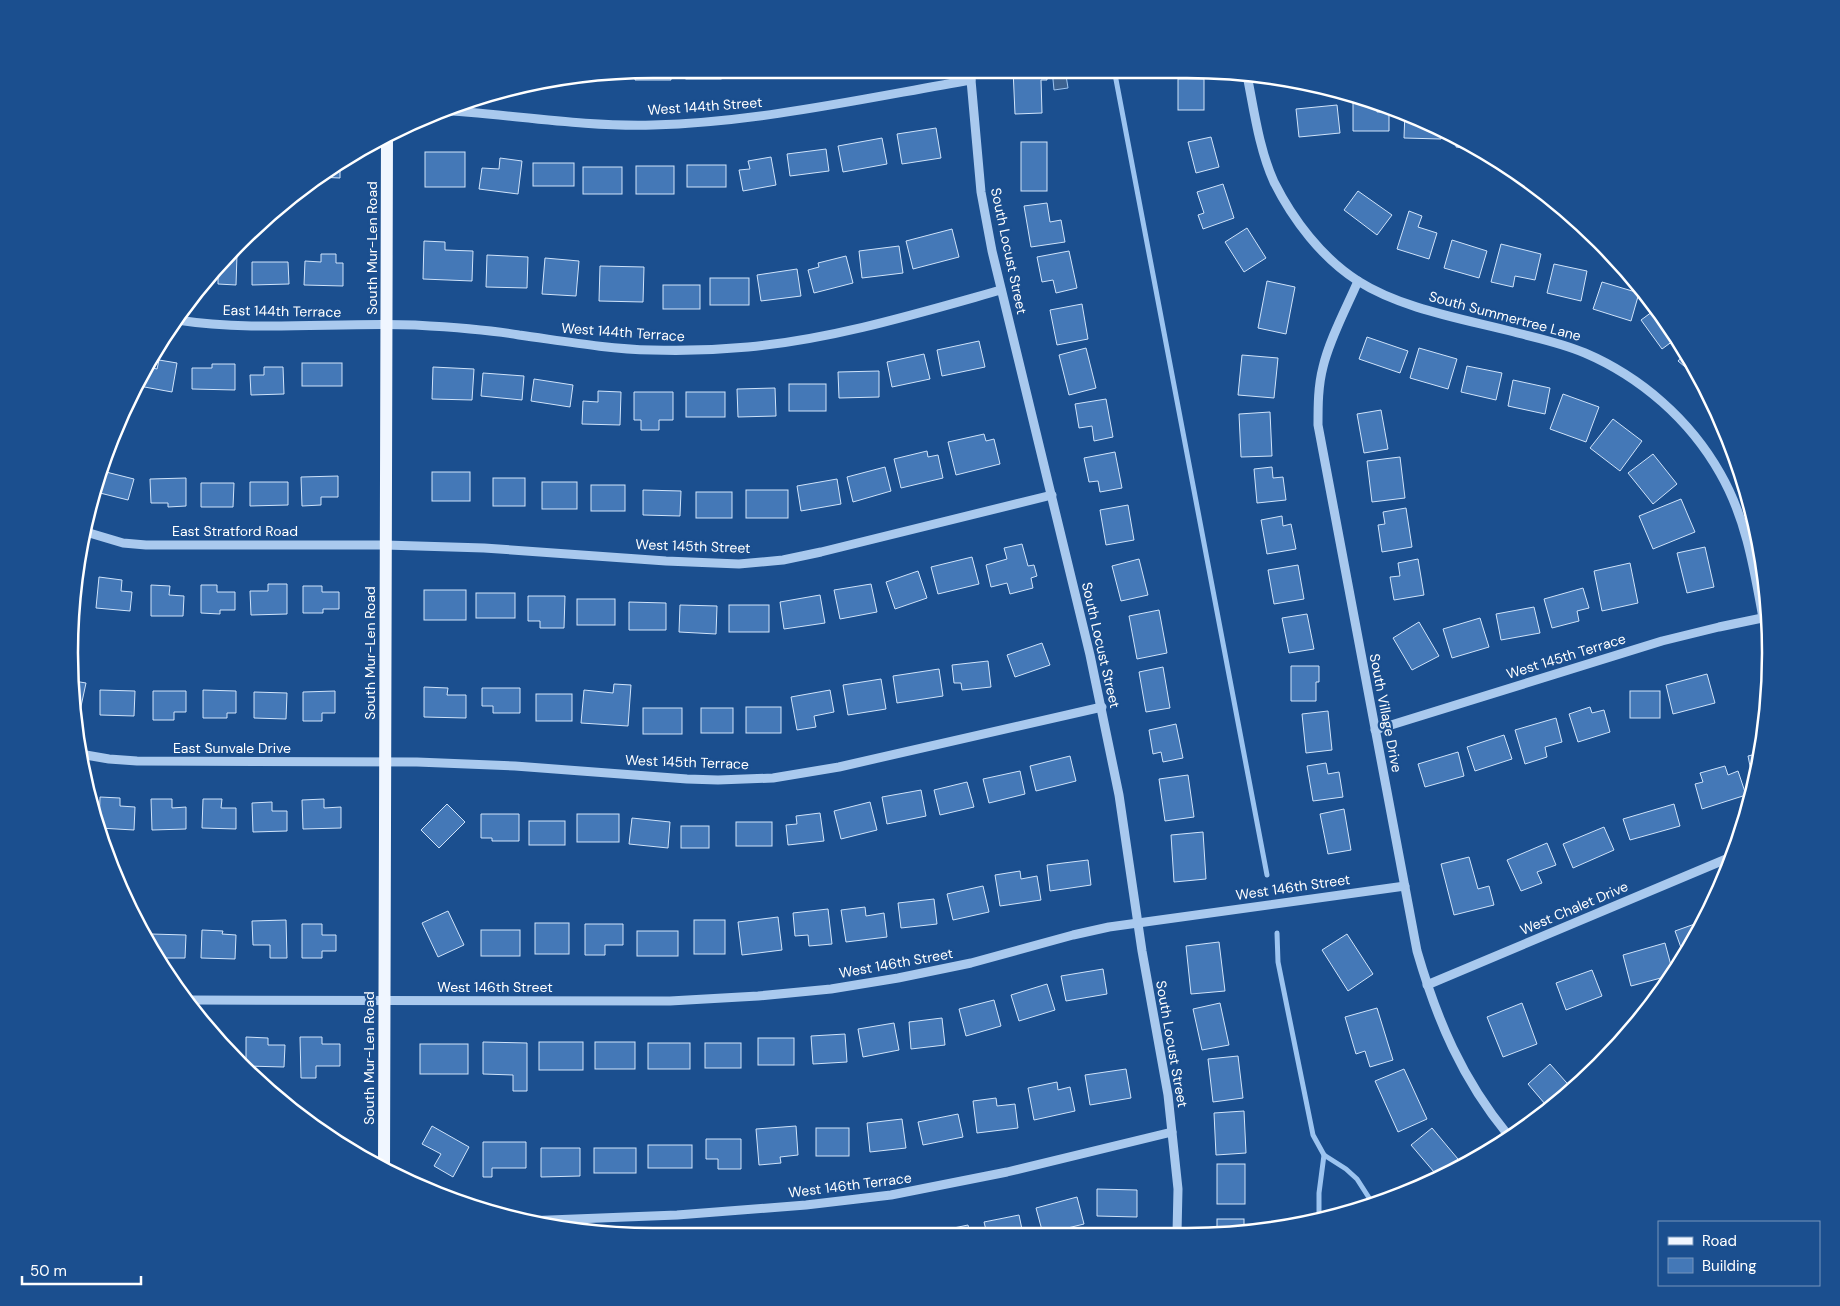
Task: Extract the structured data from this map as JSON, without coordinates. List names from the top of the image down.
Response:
{
  "streets": {
    "main road": ["South Mur-Len Road"],
    "street": [
      "West 144th Street",
      "South Locust Street",
      "East 144th Terrace",
      "South Summertree Lane",
      "West 144th Terrace",
      "East Stratford Road",
      "West 145th Street",
      "West 145th Terrace",
      "South Village Drive",
      "East Sunvale Drive",
      "West 146th Street",
      "West Chalet Drive",
      "West 146th Terrace"
    ]
  },
  "crossings": [
    ["West 144th Street", "South Locust Street"],
    ["South Mur-Len Road", "East 144th Terrace"],
    ["South Mur-Len Road", "West 144th Terrace"],
    ["South Mur-Len Road", "East Stratford Road"],
    ["South Mur-Len Road", "West 145th Street"],
    ["South Mur-Len Road", "West 145th Terrace"],
    ["South Mur-Len Road", "East Sunvale Drive"],
    ["South Mur-Len Road", "West 146th Street"],
    ["South Locust Street", "West 144th Terrace"],
    ["South Locust Street", "West 145th Street"],
    ["South Locust Street", "West 145th Terrace"],
    ["South Locust Street", "West 146th Street"],
    ["South Locust Street", "West 146th Terrace"],
    ["East 144th Terrace", "West 144th Terrace"],
    ["South Summertree Lane", "South Village Drive"],
    ["East Stratford Road", "West 145th Street"],
    ["West 145th Terrace", "South Village Drive"],
    ["West 145th Terrace", "East Sunvale Drive"],
    ["South Village Drive", "West 146th Street"],
    ["South Village Drive", "West Chalet Drive"]
  ],
  "legend": ["Road", "Building"],
  "scale_bar": "50 m"
}
